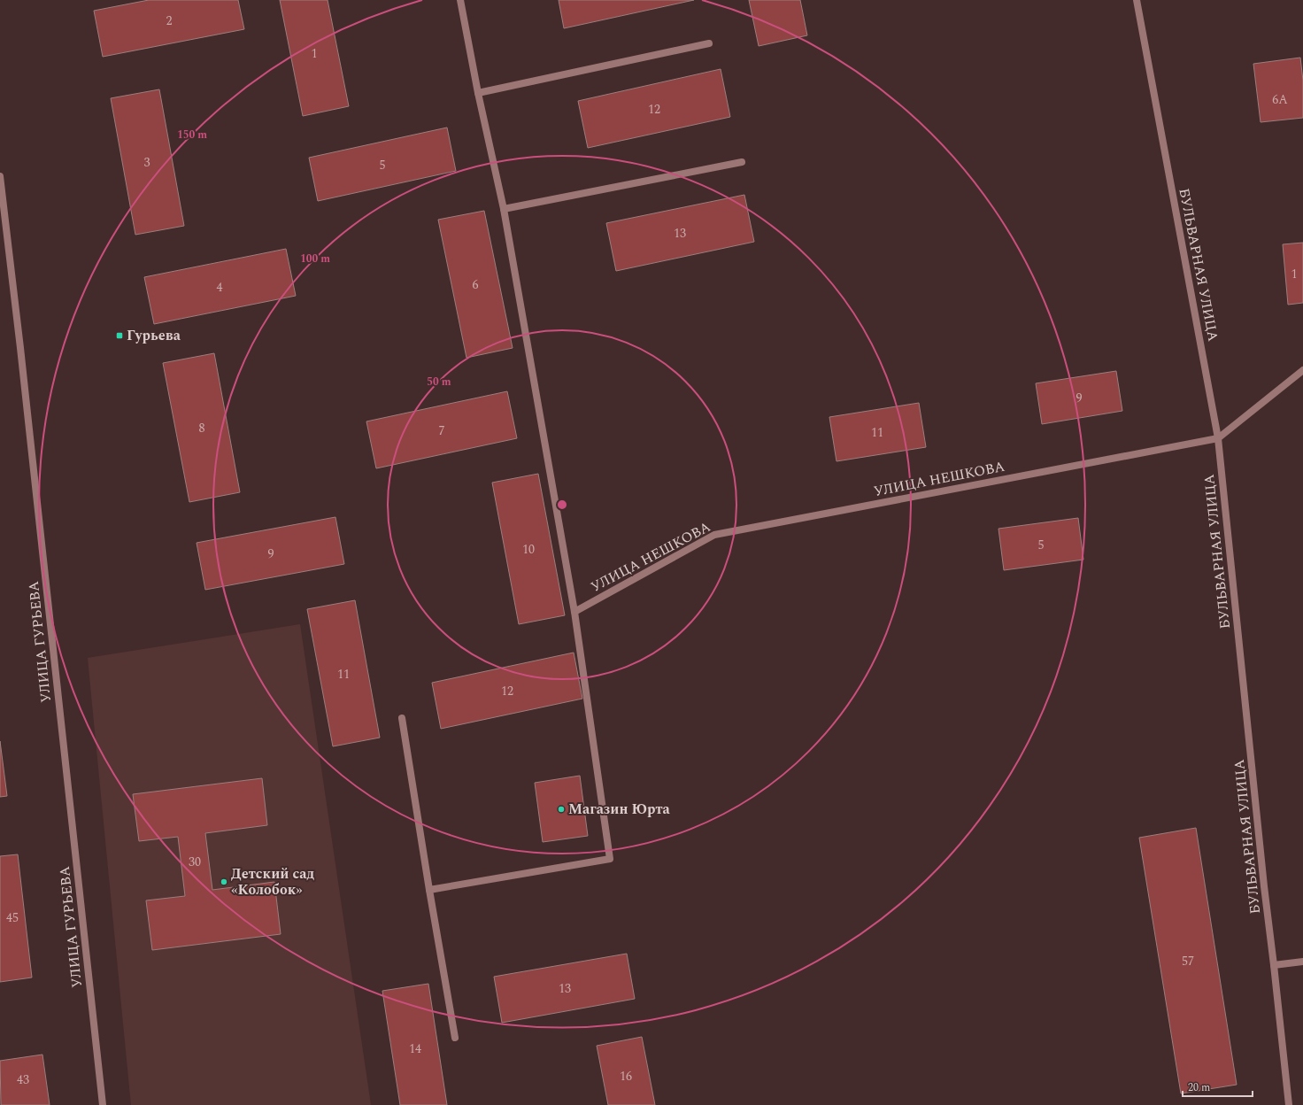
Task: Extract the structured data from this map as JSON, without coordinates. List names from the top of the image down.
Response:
{
  "streets": {
    "street": ["БУЛЬВАРНАЯ УЛИЦА", "УЛИЦА НЕШКОВА", "УЛИЦА ГУРЬЕВА"]
  },
  "crossings": [
    ["БУЛЬВАРНАЯ УЛИЦА", "УЛИЦА НЕШКОВА"]
  ],
  "places": {
    "transit": ["Гурьева"],
    "other": ["Магазин Юрта", "Детский сад «Колобок»"]
  },
  "house_numbers": [
    "2",
    "1",
    "6А",
    "12",
    "3",
    "5",
    "13",
    "1",
    "6",
    "4",
    "9",
    "8",
    "7",
    "11",
    "5",
    "10",
    "9",
    "11",
    "12",
    "30",
    "45",
    "57",
    "13",
    "14",
    "16",
    "43"
  ],
  "scale_bar": "20 m",
  "rings": ["150 m", "100 m", "50 m"]
}
